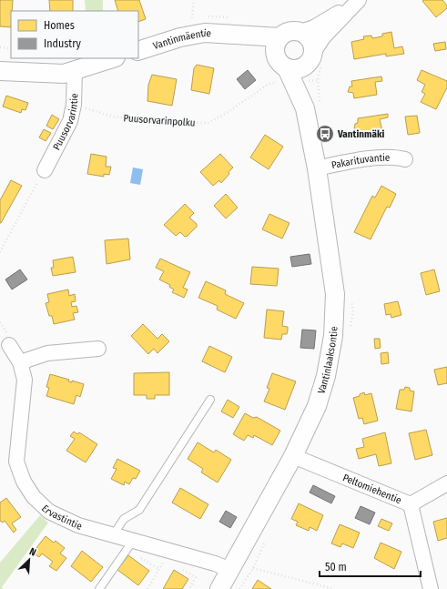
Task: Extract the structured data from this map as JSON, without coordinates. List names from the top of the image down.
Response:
{
  "streets": {
    "street": [
      "Vantinmäentie",
      "Puusorvarintie",
      "Pakarituvantie",
      "Vantinlaaksontie",
      "Peltomiehentie",
      "Ervastintie"
    ],
    "path": ["Puusorvarinpolku"]
  },
  "crossings": [
    ["Puusorvarinpolku", "Vantinlaaksontie"],
    ["Pakarituvantie", "Vantinlaaksontie"],
    ["Vantinlaaksontie", "Peltomiehentie"],
    ["Vantinlaaksontie", "Ervastintie"]
  ],
  "places": {
    "bus stop": ["Vantinmäki"]
  },
  "legend": ["Homes", "Industry"],
  "scale_bar": "50 m",
  "north": "top right"
}
